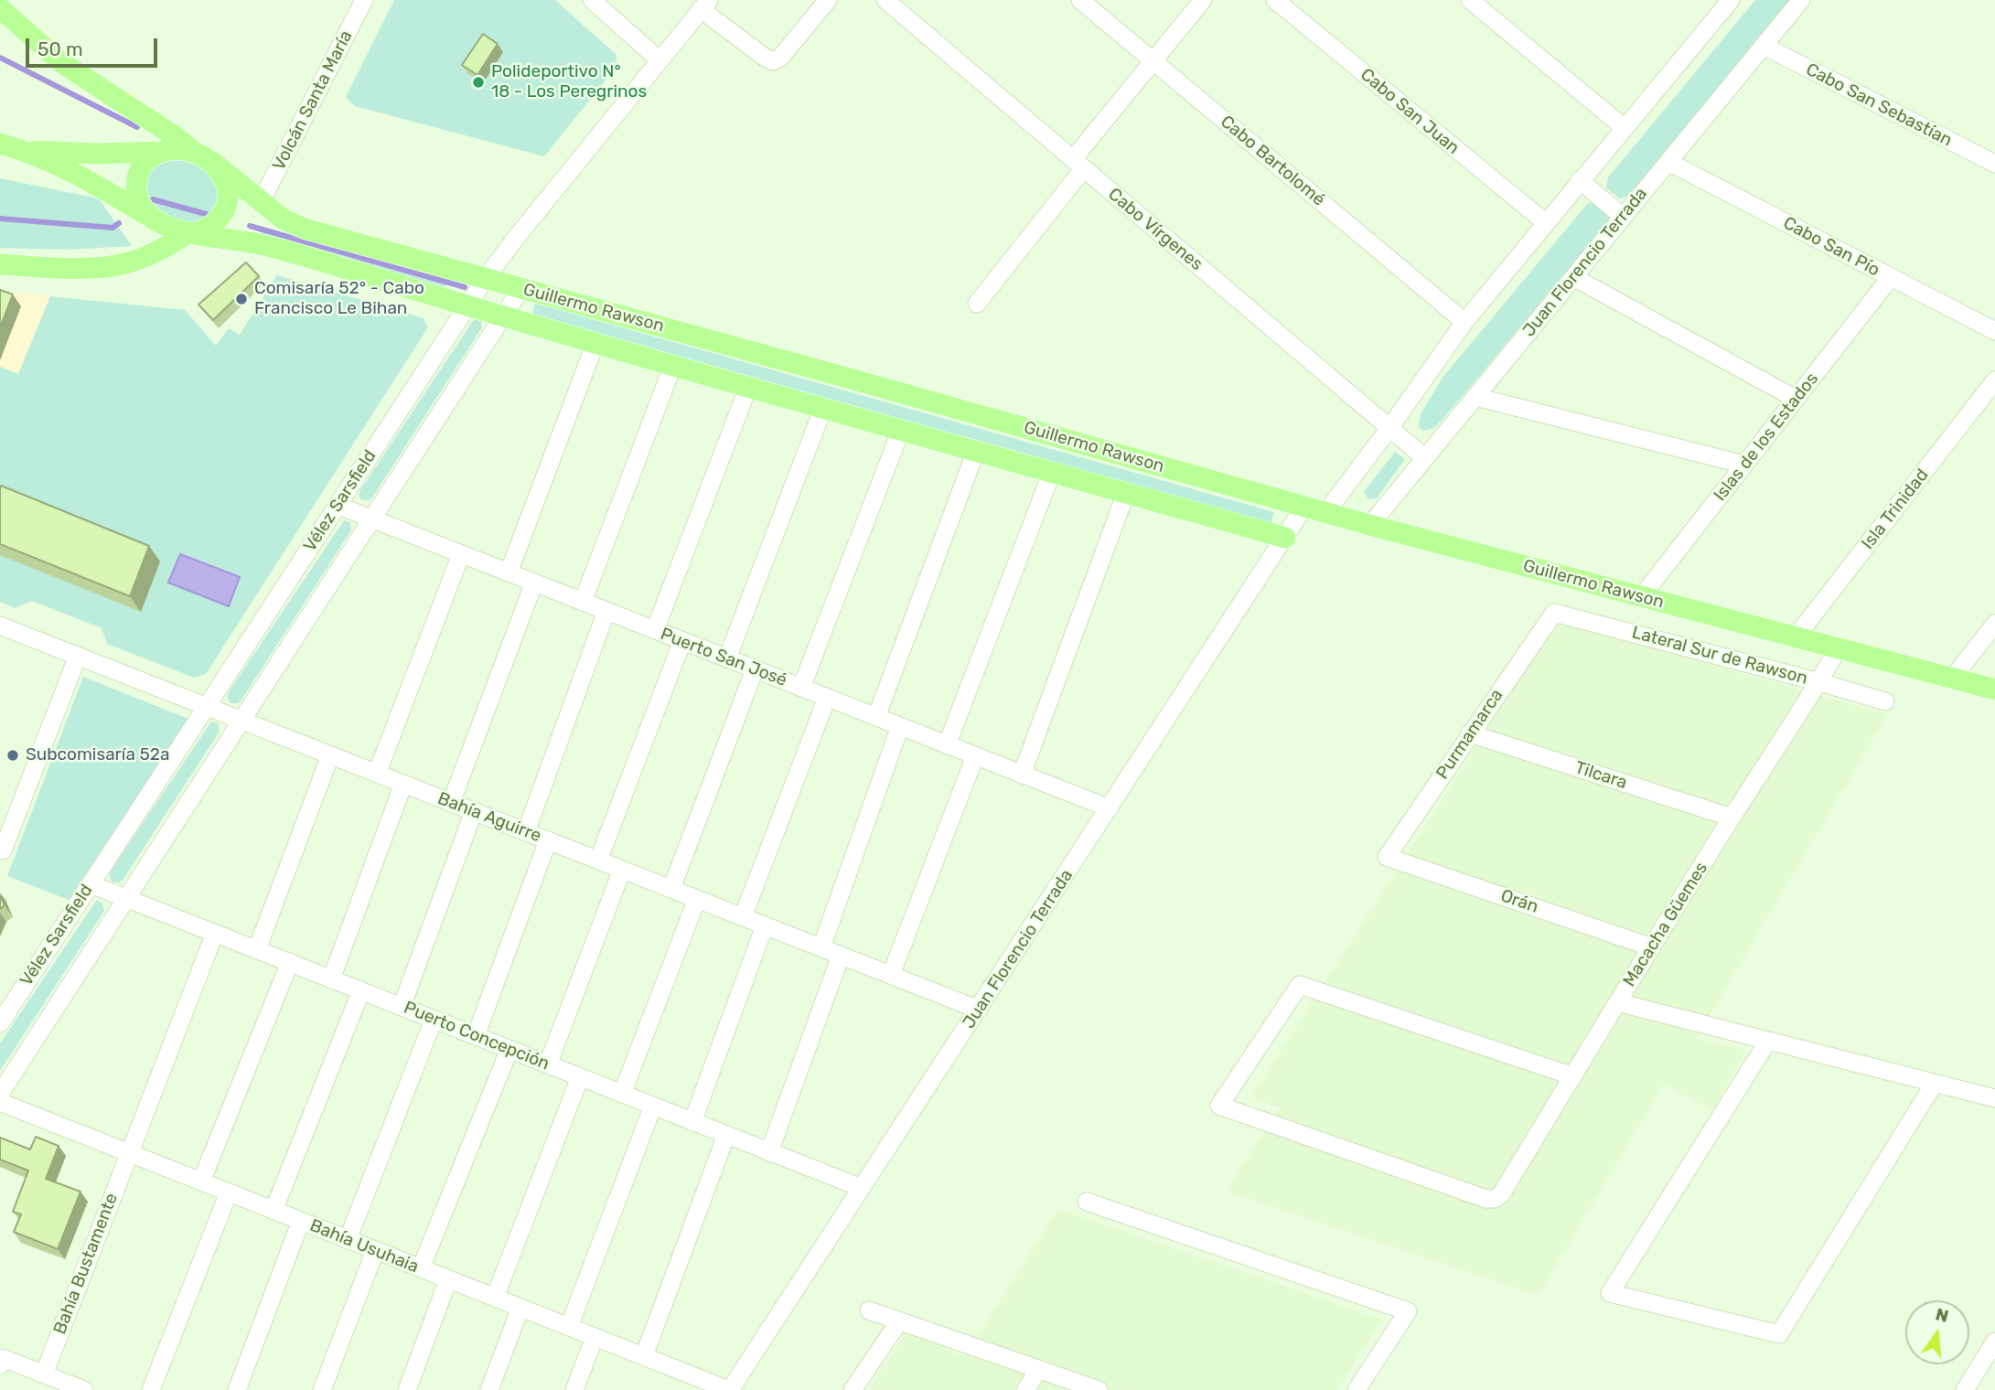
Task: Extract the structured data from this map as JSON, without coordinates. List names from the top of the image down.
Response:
{
  "streets": {
    "main road": ["Guillermo Rawson"],
    "street": [
      "Volcán Santa María",
      "Cabo San Sebastían",
      "Cabo San Juan",
      "Cabo Bartolomé",
      "Cabo Vírgenes",
      "Cabo San Pío",
      "Juan Florencio Terrada",
      "Islas de los Estados",
      "Vélez Sarsfield",
      "Isla Trinidad",
      "Lateral Sur de Rawson",
      "Puerto San José",
      "Purmamarca",
      "Tilcara",
      "Bahía Aguirre",
      "Orán",
      "Macacha Güemes",
      "Puerto Concepción",
      "Bahía Usuhaia",
      "Bahía Bustamente"
    ]
  },
  "crossings": [
    ["Volcán Santa María", "Guillermo Rawson"],
    ["Cabo San Sebastían", "Juan Florencio Terrada"],
    ["Cabo Vírgenes", "Juan Florencio Terrada"],
    ["Cabo San Pío", "Juan Florencio Terrada"],
    ["Cabo San Pío", "Islas de los Estados"],
    ["Juan Florencio Terrada", "Guillermo Rawson"],
    ["Juan Florencio Terrada", "Puerto San José"],
    ["Juan Florencio Terrada", "Bahía Aguirre"],
    ["Juan Florencio Terrada", "Puerto Concepción"],
    ["Juan Florencio Terrada", "Bahía Usuhaia"],
    ["Guillermo Rawson", "Islas de los Estados"],
    ["Guillermo Rawson", "Vélez Sarsfield"],
    ["Guillermo Rawson", "Isla Trinidad"],
    ["Guillermo Rawson", "Macacha Güemes"],
    ["Vélez Sarsfield", "Puerto San José"],
    ["Vélez Sarsfield", "Bahía Aguirre"],
    ["Vélez Sarsfield", "Puerto Concepción"],
    ["Lateral Sur de Rawson", "Purmamarca"],
    ["Lateral Sur de Rawson", "Macacha Güemes"],
    ["Purmamarca", "Tilcara"],
    ["Purmamarca", "Orán"],
    ["Tilcara", "Macacha Güemes"],
    ["Orán", "Macacha Güemes"],
    ["Puerto Concepción", "Bahía Bustamente"],
    ["Bahía Usuhaia", "Bahía Bustamente"]
  ],
  "places": ["Polideportivo N° 18 - Los Peregrinos", "Comisaría 52° - Cabo Francisco Le Bihan", "Subcomisaría 52a"],
  "scale_bar": "50 m",
  "north": "top"
}
